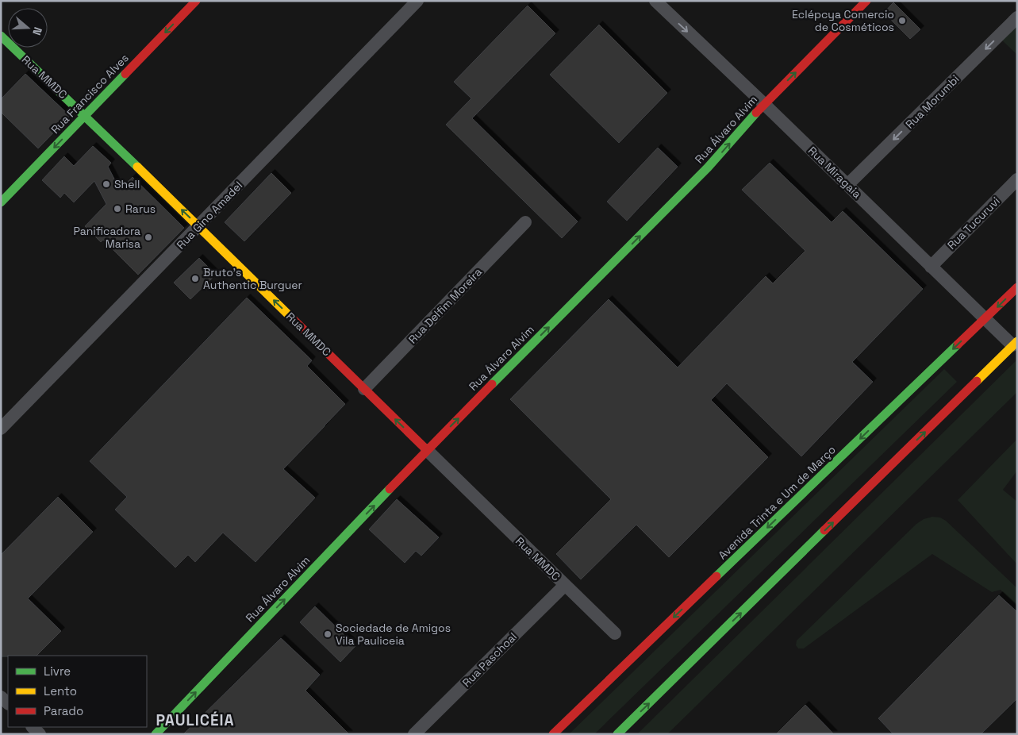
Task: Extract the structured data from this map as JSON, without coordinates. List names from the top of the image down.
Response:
{
  "streets": {
    "street": [
      "Rua MMDC",
      "Rua Francisco Alves",
      "Rua Morumbi",
      "Rua Álvaro Alvim",
      "Rua Miragaia",
      "Rua Gino Amadel",
      "Rua Tucuruvi",
      "Rua Delfim Moreira",
      "Avenida Trinta e Um de Março",
      "Rua Paschoal"
    ]
  },
  "crossings": [
    ["Rua MMDC", "Rua Francisco Alves"],
    ["Rua MMDC", "Rua Álvaro Alvim"],
    ["Rua MMDC", "Rua Gino Amadel"],
    ["Rua MMDC", "Rua Delfim Moreira"],
    ["Rua MMDC", "Rua Paschoal"],
    ["Rua Morumbi", "Rua Miragaia"],
    ["Rua Álvaro Alvim", "Rua Miragaia"],
    ["Rua Miragaia", "Rua Tucuruvi"],
    ["Rua Miragaia", "Avenida Trinta e Um de Março"]
  ],
  "one_way": [
    "Rua MMDC",
    "Rua Francisco Alves",
    "Rua Morumbi",
    "Rua Álvaro Alvim"
  ],
  "districts": ["PAULICÉIA"],
  "places": [
    "Eclépcya Comercio de Cosméticos",
    "Shell",
    "Rarus",
    "Panificadora Marisa",
    "Bruto's Authentic Burguer",
    "Sociedade de Amigos Vila Pauliceia"
  ],
  "legend": ["Livre", "Lento", "Parado"],
  "north": "right"
}
